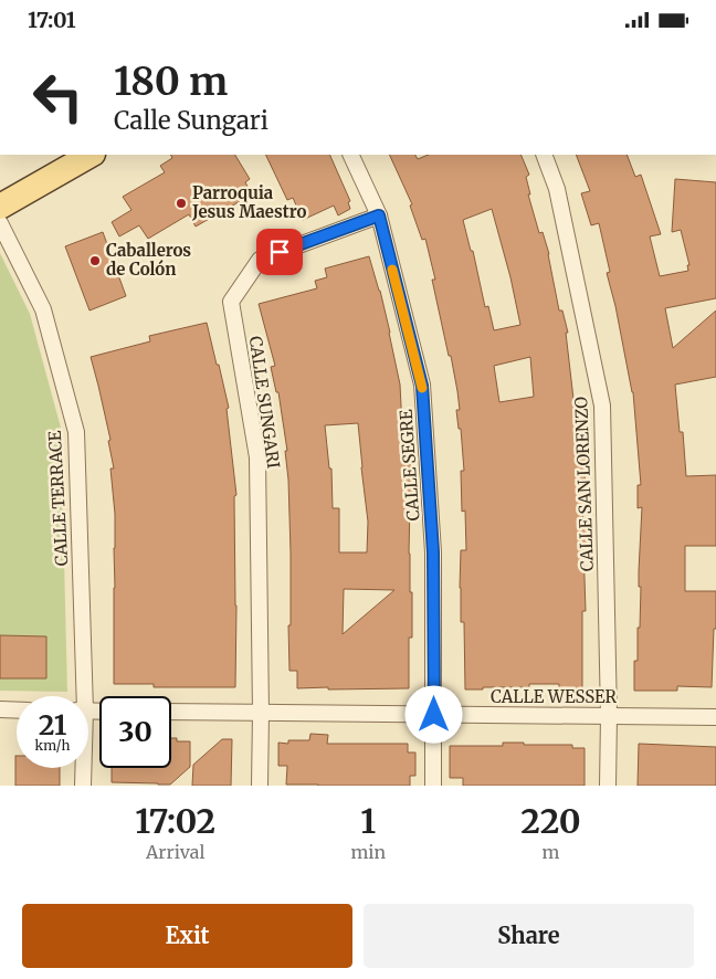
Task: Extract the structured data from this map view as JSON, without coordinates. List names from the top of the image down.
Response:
{
  "streets": {
    "street": [
      "CALLE SUNGARI",
      "CALLE SEGRE",
      "CALLE SAN LORENZO",
      "CALLE TERRACE",
      "CALLE WESSER"
    ]
  },
  "crossings": [
    ["CALLE SUNGARI", "CALLE SEGRE"],
    ["CALLE SUNGARI", "CALLE WESSER"],
    ["CALLE SEGRE", "CALLE WESSER"],
    ["CALLE SAN LORENZO", "CALLE WESSER"]
  ],
  "places": ["Parroquia Jesus Maestro", "Caballeros de Colón"],
  "page": {
    "status": "17:01",
    "turn": ["180 m", "Calle Sungari"],
    "speed": "21 km/h",
    "limit": "30",
    "eta": [
      "17:02",
      "Arrival",
      "1",
      "min",
      "220",
      "m"
    ],
    "buttons": ["Exit", "Share"]
  }
}
